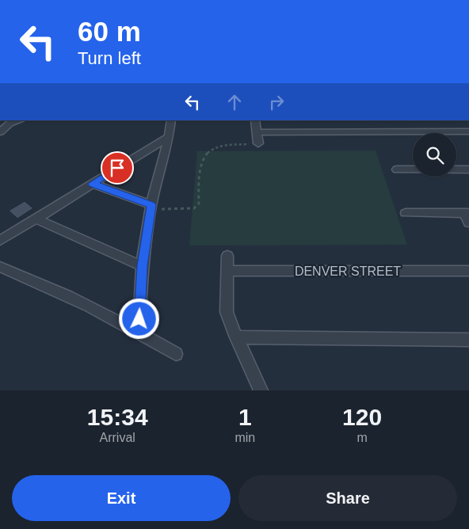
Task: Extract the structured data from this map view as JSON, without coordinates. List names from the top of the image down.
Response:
{
  "streets": {
    "street": ["DENVER STREET"]
  },
  "page": {
    "turn": ["60 m", "Turn left"],
    "eta": [
      "15:34",
      "Arrival",
      "1",
      "min",
      "120",
      "m"
    ],
    "buttons": ["Exit", "Share"]
  }
}
